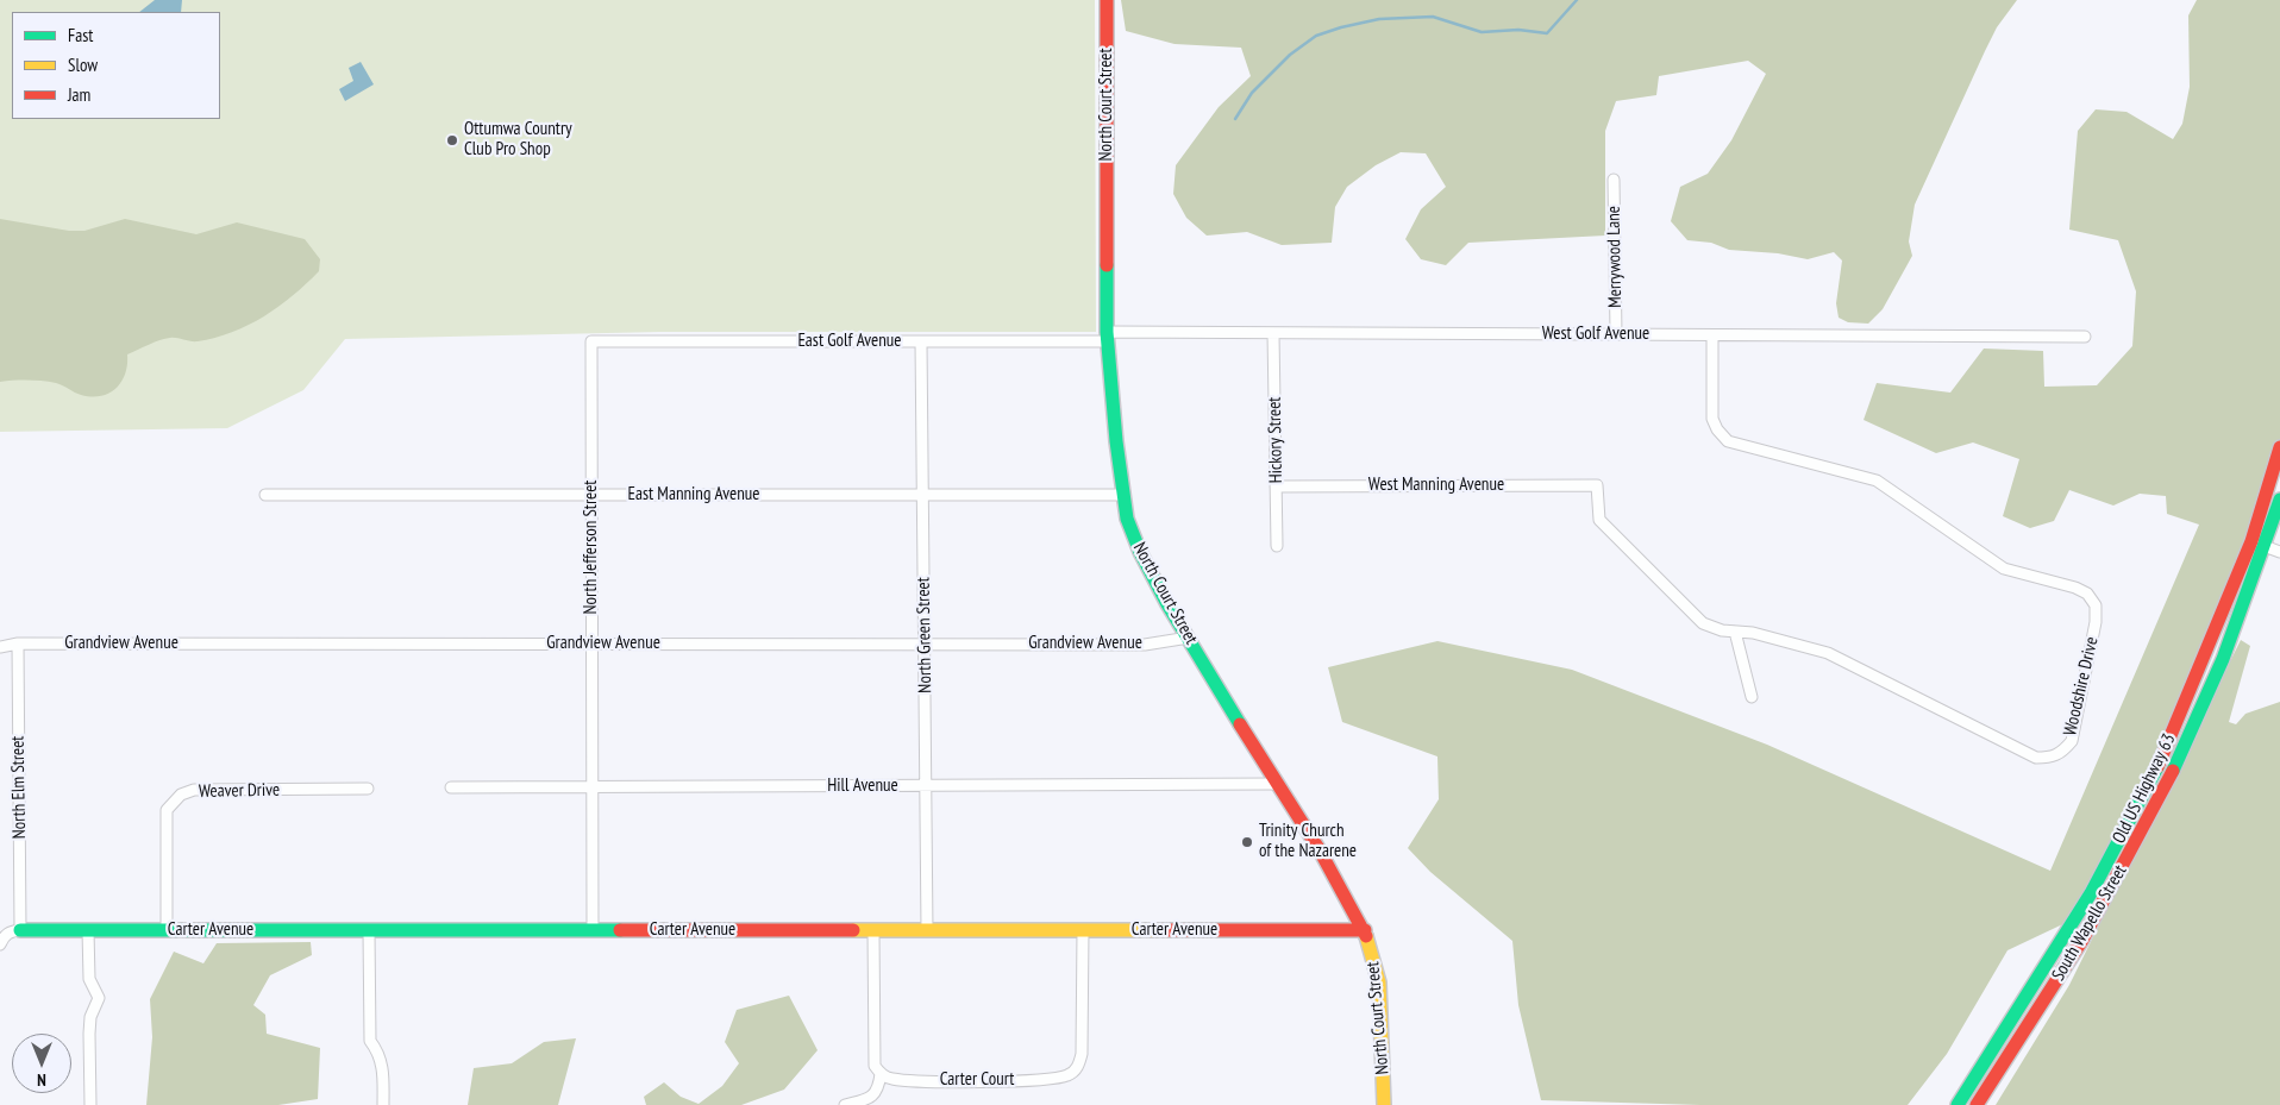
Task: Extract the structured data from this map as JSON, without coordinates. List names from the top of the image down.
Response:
{
  "streets": {
    "main road": [
      "North Court Street",
      "Old US Highway 63",
      "South Wapello Street",
      "Carter Avenue"
    ],
    "street": [
      "Merrywood Lane",
      "West Golf Avenue",
      "East Golf Avenue",
      "Hickory Street",
      "West Manning Avenue",
      "East Manning Avenue",
      "North Jefferson Street",
      "North Green Street",
      "Grandview Avenue",
      "Woodshire Drive",
      "Hill Avenue",
      "North Elm Street",
      "Weaver Drive",
      "Carter Court"
    ]
  },
  "crossings": [
    ["North Court Street", "West Golf Avenue"],
    ["North Court Street", "East Golf Avenue"],
    ["North Court Street", "East Manning Avenue"],
    ["North Court Street", "Grandview Avenue"],
    ["North Court Street", "Hill Avenue"],
    ["North Court Street", "Carter Avenue"],
    ["Merrywood Lane", "West Golf Avenue"],
    ["West Golf Avenue", "East Golf Avenue"],
    ["West Golf Avenue", "Hickory Street"],
    ["West Golf Avenue", "Woodshire Drive"],
    ["East Golf Avenue", "North Jefferson Street"],
    ["East Golf Avenue", "North Green Street"],
    ["Hickory Street", "West Manning Avenue"],
    ["West Manning Avenue", "Woodshire Drive"],
    ["East Manning Avenue", "North Jefferson Street"],
    ["East Manning Avenue", "North Green Street"],
    ["North Jefferson Street", "Grandview Avenue"],
    ["North Jefferson Street", "Hill Avenue"],
    ["North Jefferson Street", "Carter Avenue"],
    ["North Green Street", "Grandview Avenue"],
    ["North Green Street", "Hill Avenue"],
    ["North Green Street", "Carter Avenue"],
    ["Grandview Avenue", "North Elm Street"],
    ["North Elm Street", "Carter Avenue"],
    ["Weaver Drive", "Carter Avenue"],
    ["Carter Avenue", "Carter Court"]
  ],
  "places": ["Ottumwa Country Club Pro Shop", "Trinity Church of the Nazarene"],
  "legend": ["Fast", "Slow", "Jam"],
  "north": "bottom"
}
